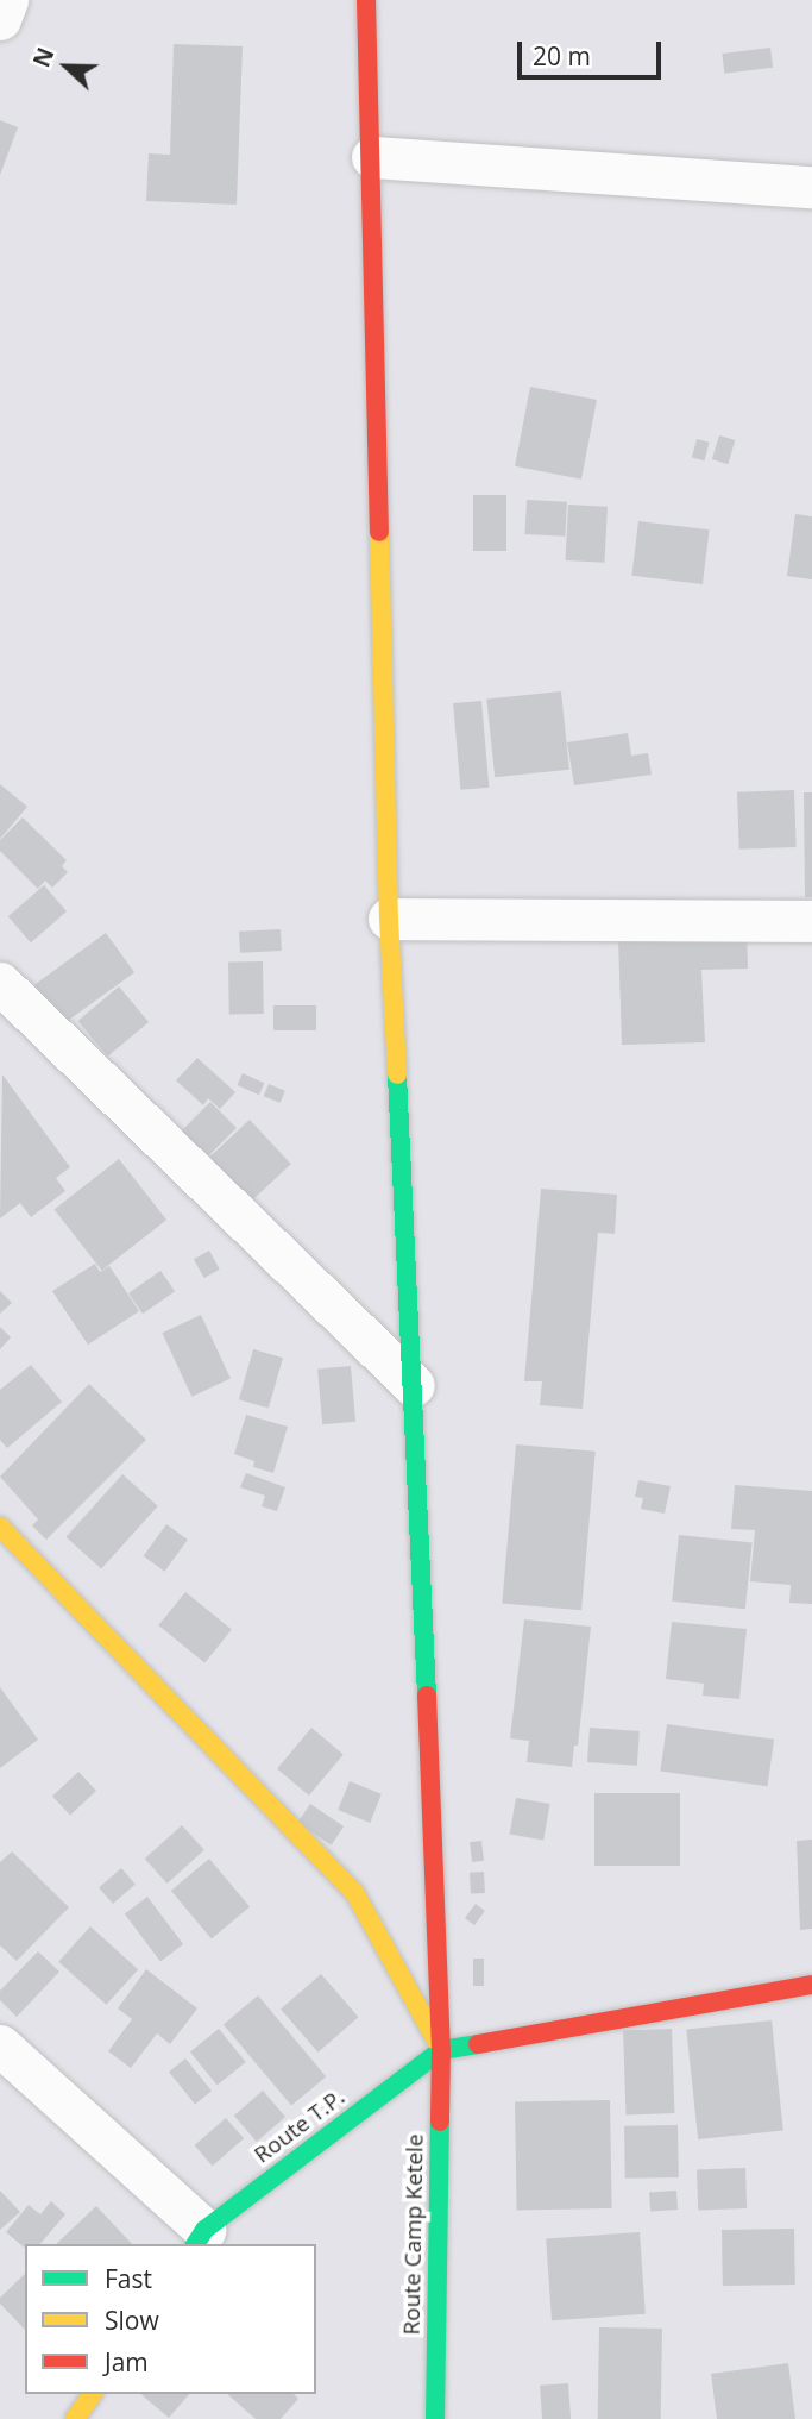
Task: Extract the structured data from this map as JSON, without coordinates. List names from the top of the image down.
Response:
{
  "streets": {
    "street": ["Route T.P.", "Route Camp Ketele"]
  },
  "crossings": [
    ["Route T.P.", "Route Camp Ketele"]
  ],
  "legend": ["Fast", "Slow", "Jam"],
  "scale_bar": "20 m",
  "north": "left"
}
